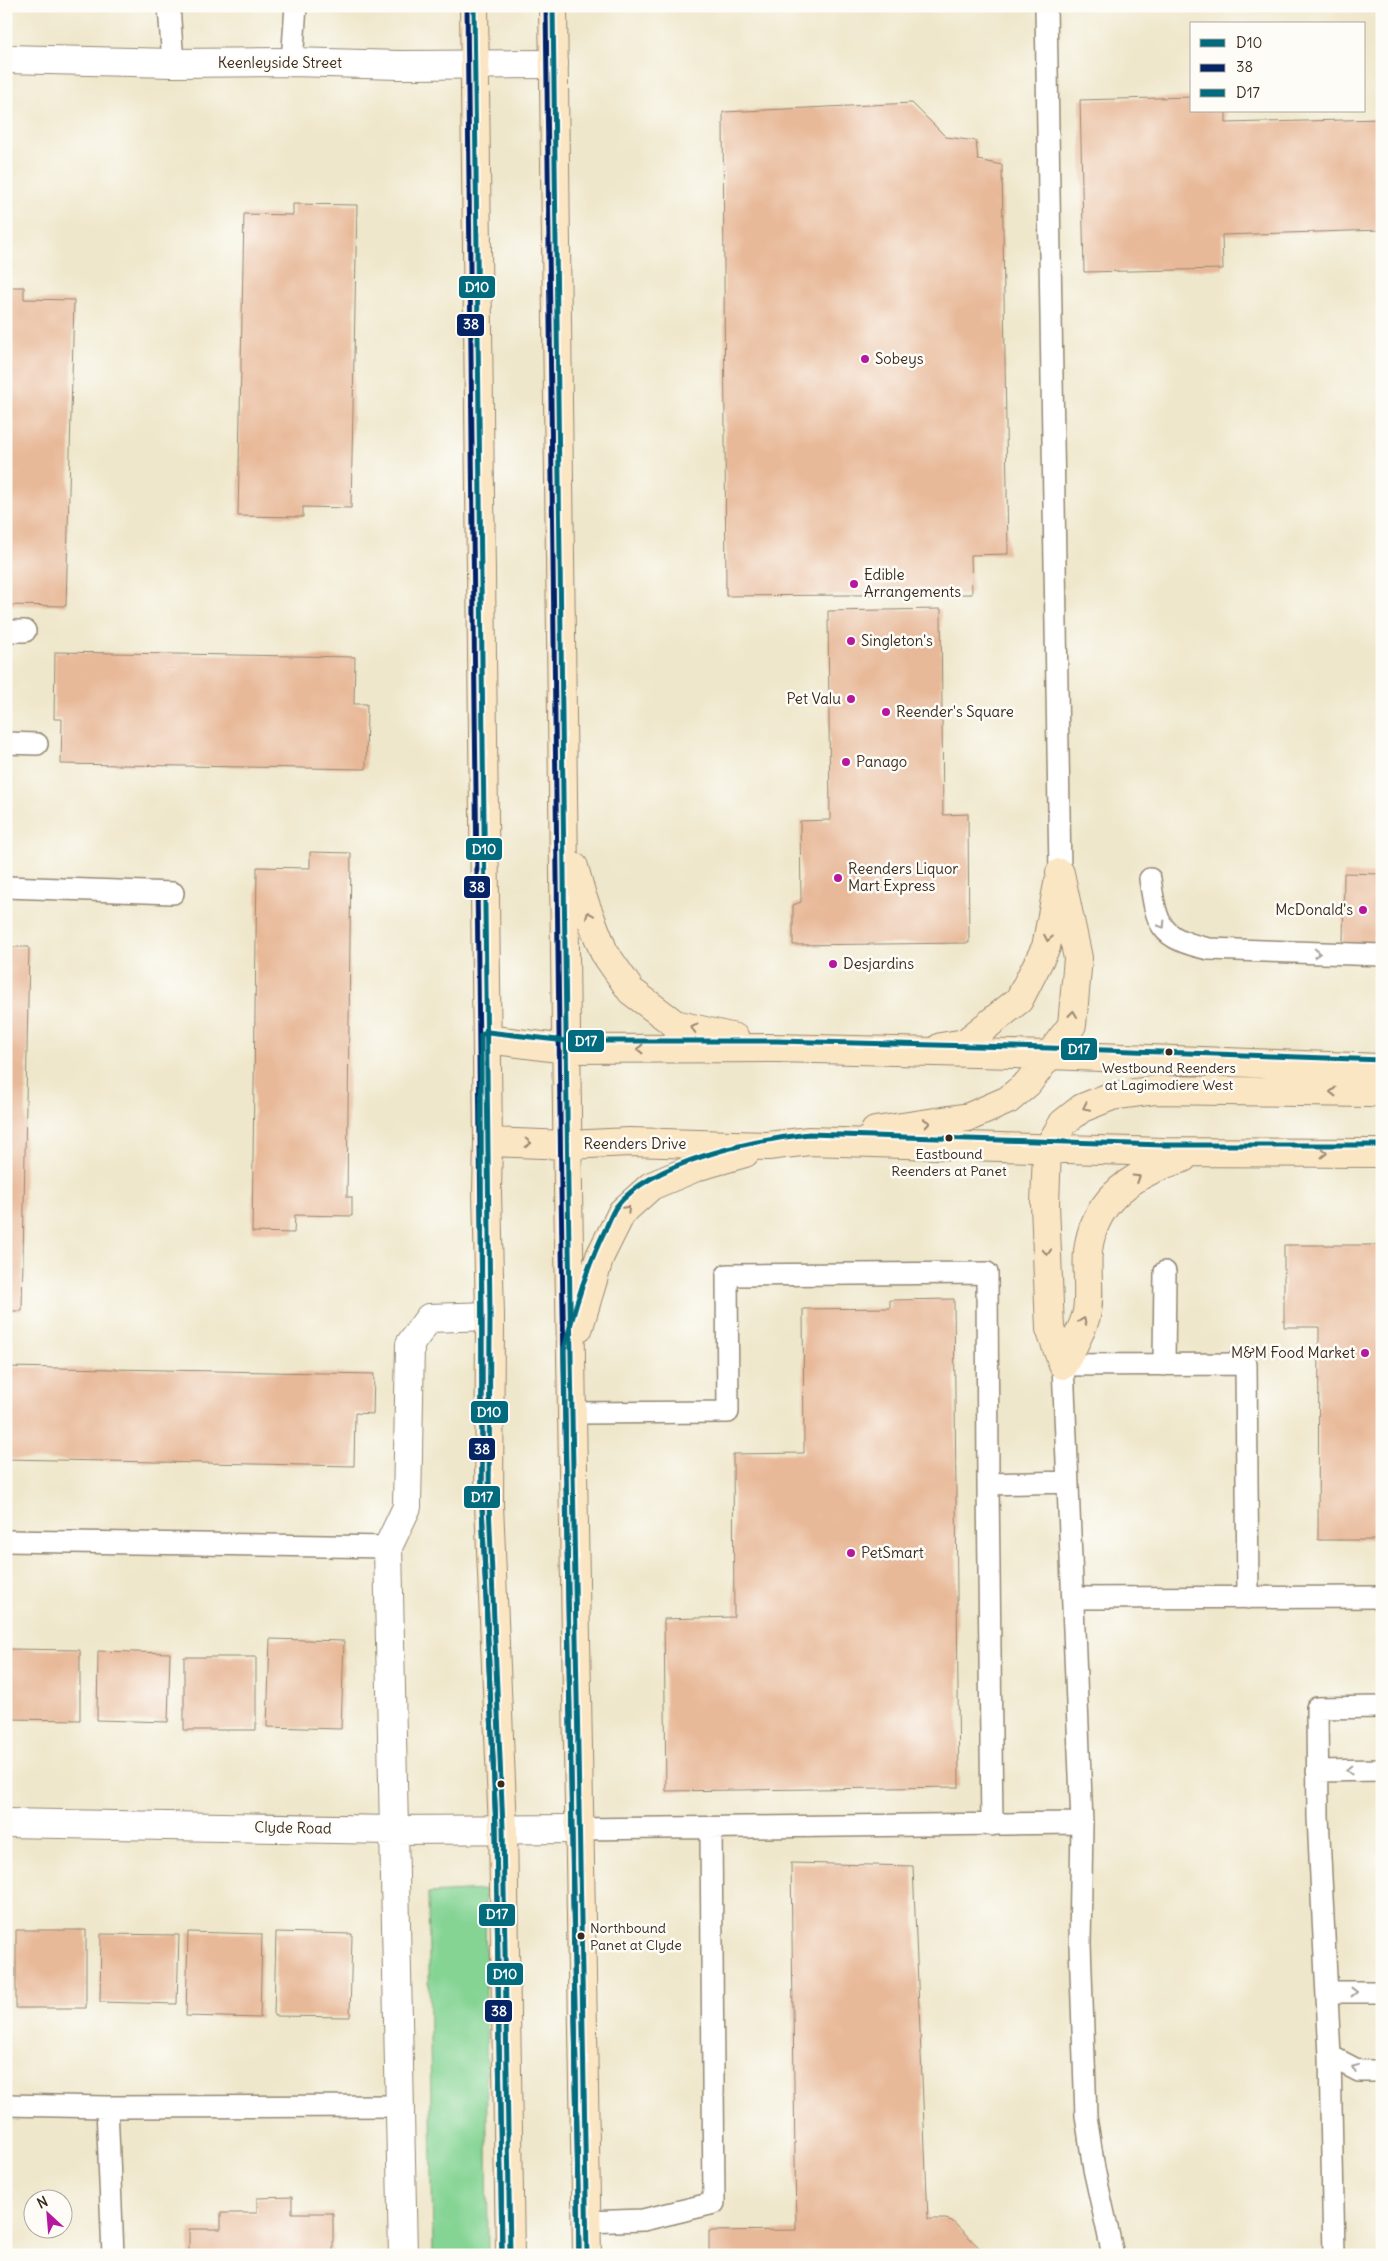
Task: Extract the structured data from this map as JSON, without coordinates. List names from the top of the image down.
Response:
{
  "streets": {
    "street": ["Keenleyside Street", "Reenders Drive", "Clyde Road"]
  },
  "places": [
    "Sobeys",
    "Edible Arrangements",
    "Singleton's",
    "Pet Valu",
    "Reender's Square",
    "Panago",
    "Reenders Liquor Mart Express",
    "McDonald's",
    "Desjardins",
    "Westbound Reenders at Lagimodiere West",
    "Eastbound Reenders at Panet",
    "M&M Food Market",
    "PetSmart",
    "Northbound Panet at Clyde"
  ],
  "lines": ["transit line D10", "transit line 38", "transit line D17"],
  "legend": ["D10", "38", "D17"],
  "north": "top left"
}
